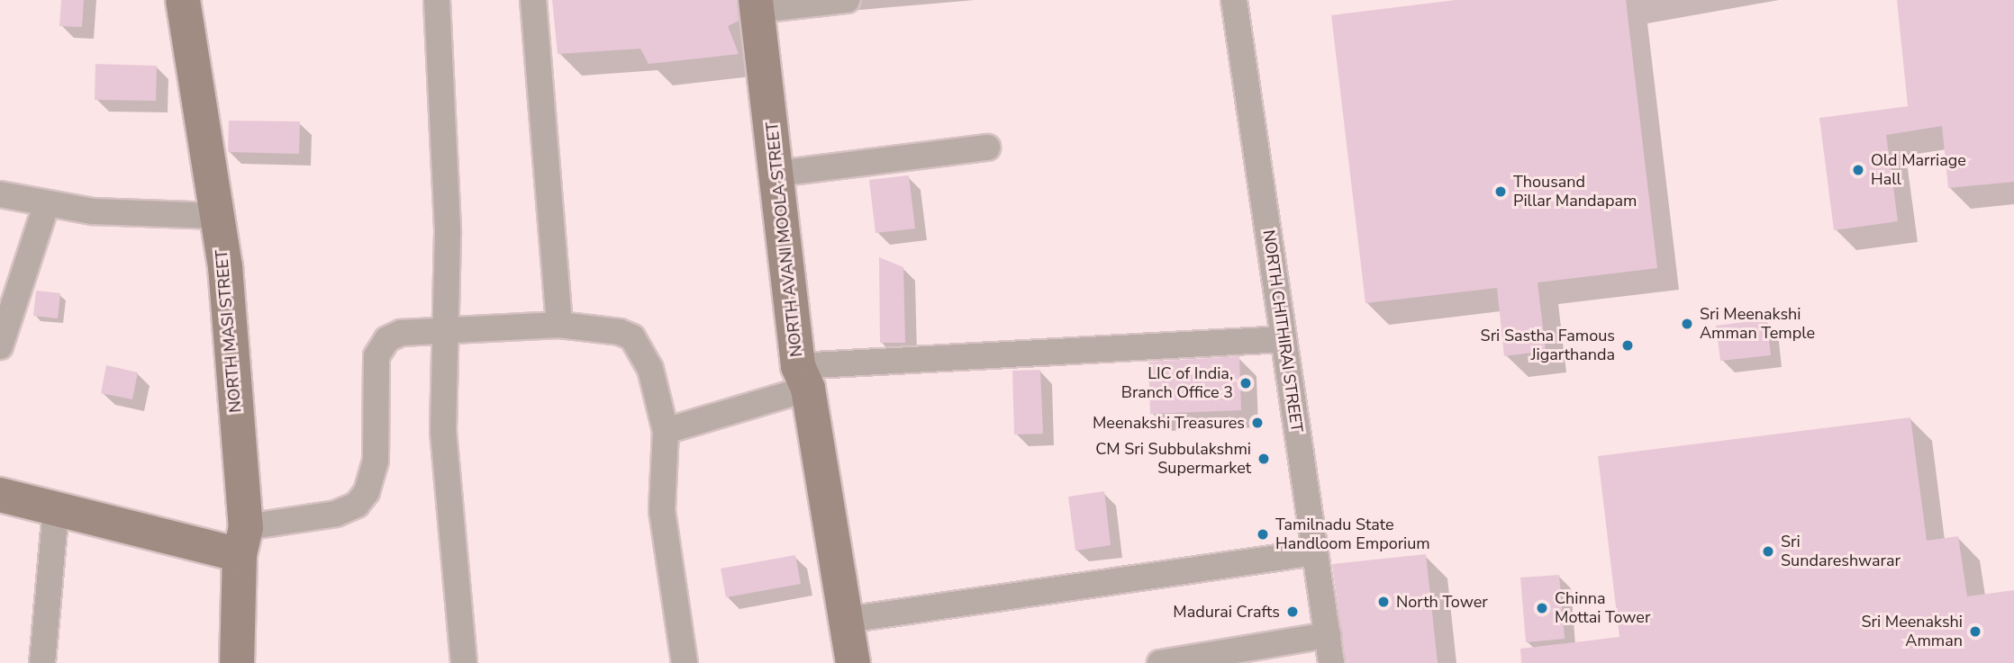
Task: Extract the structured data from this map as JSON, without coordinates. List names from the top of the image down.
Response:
{
  "streets": {
    "main road": ["NORTH AVANI MOOLA STREET", "NORTH MASI STREET"],
    "street": ["NORTH CHITHIRAI STREET"]
  },
  "places": [
    "Old Marriage Hall",
    "Thousand Pillar Mandapam",
    "Sri Meenakshi Amman Temple",
    "Sri Sastha Famous Jigarthanda",
    "LIC of India, Branch Office 3",
    "Meenakshi Treasures",
    "CM Sri Subbulakshmi Supermarket",
    "Tamilnadu State Handloom Emporium",
    "Sri Sundareshwarar",
    "North Tower",
    "Chinna Mottai Tower",
    "Madurai Crafts",
    "Sri Meenakshi Amman"
  ]
}
